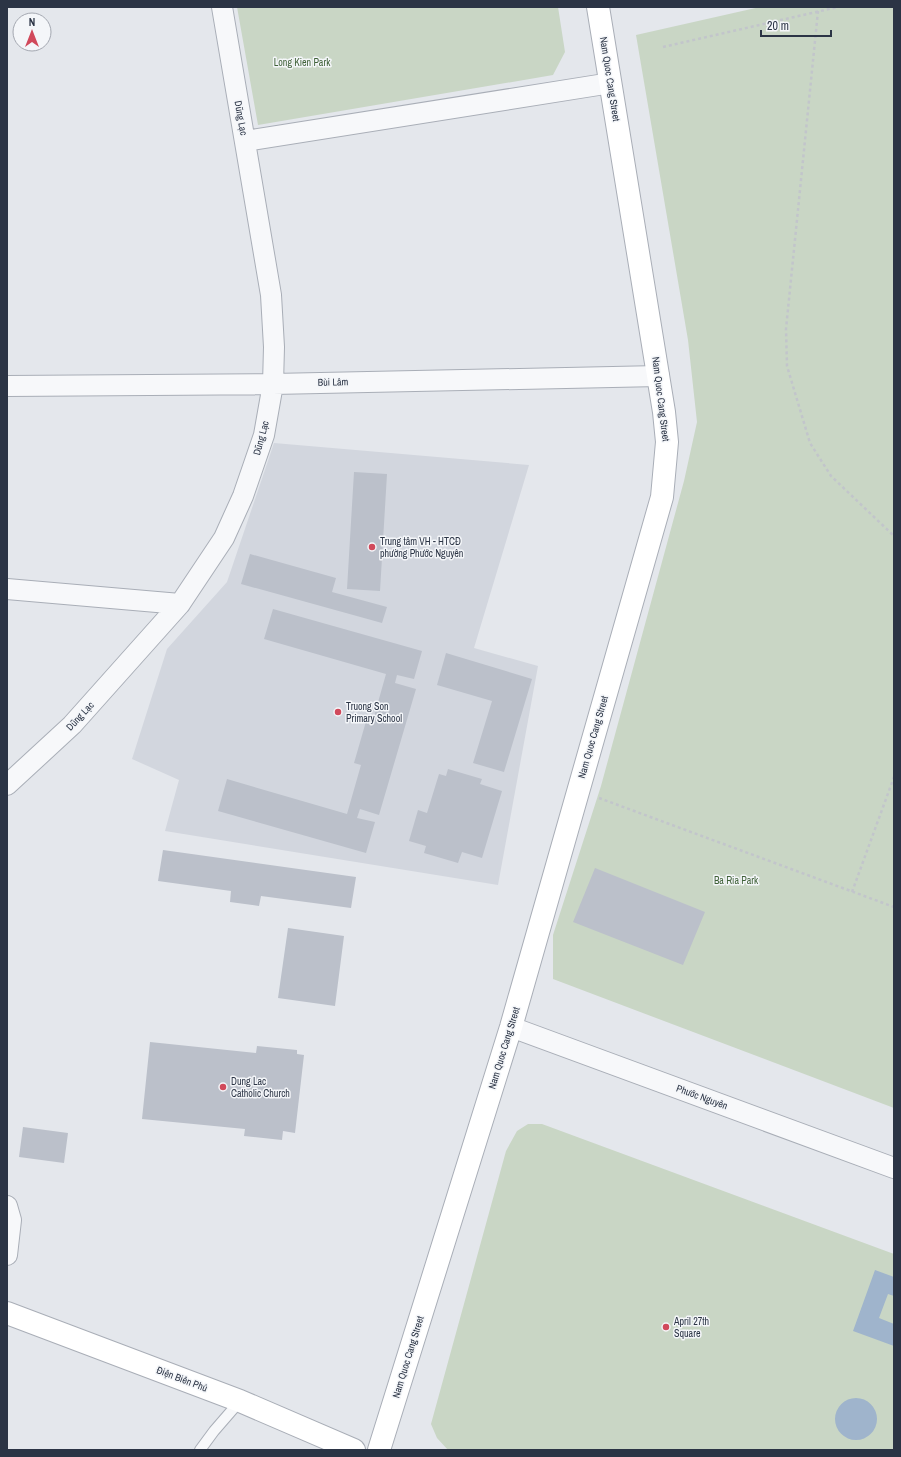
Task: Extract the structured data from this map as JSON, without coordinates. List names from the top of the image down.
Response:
{
  "streets": {
    "street": [
      "Nam Quoc Cang Street",
      "Dũng Lạc",
      "Bùi Lâm",
      "Phước Nguyên",
      "Điện Biên Phủ"
    ]
  },
  "crossings": [
    ["Nam Quoc Cang Street", "Bùi Lâm"],
    ["Nam Quoc Cang Street", "Phước Nguyên"],
    ["Dũng Lạc", "Bùi Lâm"]
  ],
  "parks": ["Long Kien Park", "Ba Ria Park"],
  "places": [
    "Trung tâm VH - HTCĐ phường Phước Nguyên",
    "Truong Son Primary School",
    "Dung Lac Catholic Church",
    "April 27th Square"
  ],
  "scale_bar": "20 m",
  "north": "top"
}
